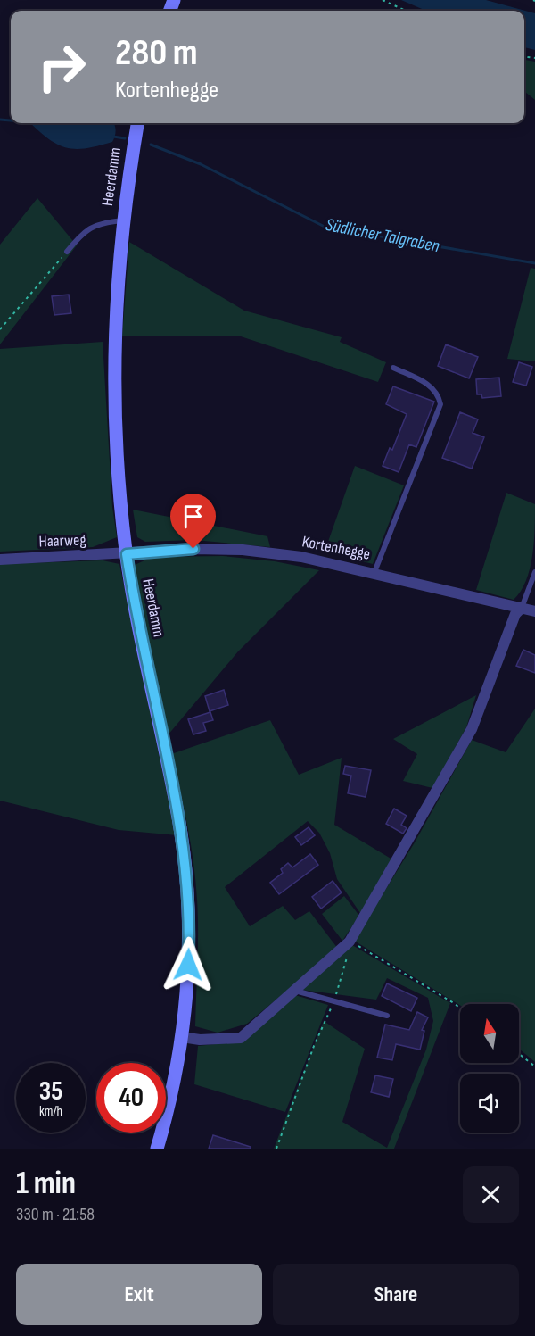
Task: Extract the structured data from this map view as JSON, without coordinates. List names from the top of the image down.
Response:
{
  "streets": {
    "street": ["Heerdamm", "Haarweg", "Kortenhegge"]
  },
  "crossings": [
    ["Heerdamm", "Haarweg"],
    ["Heerdamm", "Kortenhegge"],
    ["Haarweg", "Kortenhegge"]
  ],
  "water": ["Südlicher Talgraben"],
  "north": "top",
  "page": {
    "turn": ["280 m", "Kortenhegge"],
    "speed": "35 km/h",
    "limit": "40",
    "heading": ["1 min", "330 m · 21:58"],
    "buttons": ["Exit", "Share"]
  }
}
